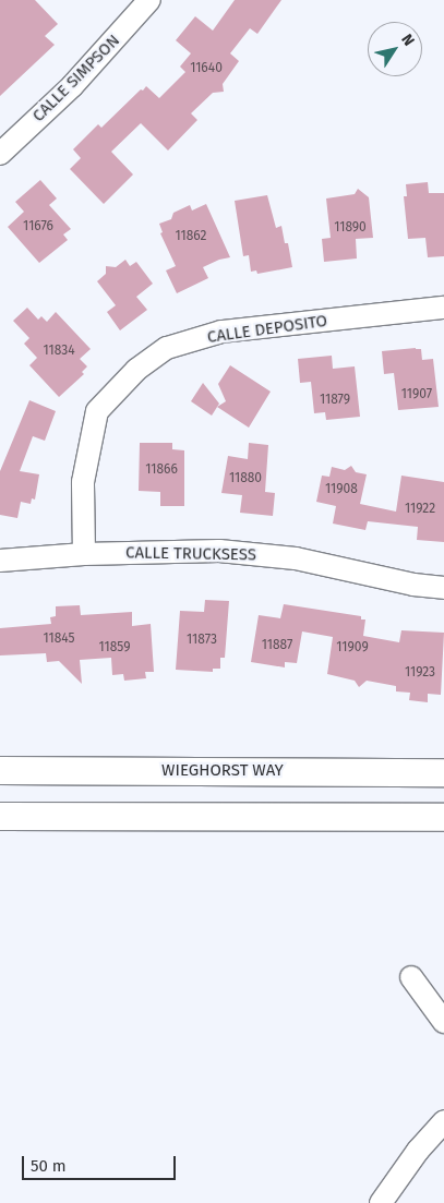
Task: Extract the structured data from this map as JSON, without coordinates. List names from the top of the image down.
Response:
{
  "streets": {
    "street": [
      "CALLE SIMPSON",
      "CALLE DEPOSITO",
      "CALLE TRUCKSESS",
      "WIEGHORST WAY"
    ]
  },
  "crossings": [
    ["CALLE DEPOSITO", "CALLE TRUCKSESS"]
  ],
  "house_numbers": [
    "11640",
    "11676",
    "11890",
    "11862",
    "11834",
    "11907",
    "11879",
    "11866",
    "11880",
    "11908",
    "11922",
    "11845",
    "11873",
    "11887",
    "11859",
    "11909",
    "11923"
  ],
  "scale_bar": "50 m",
  "north": "top right"
}
